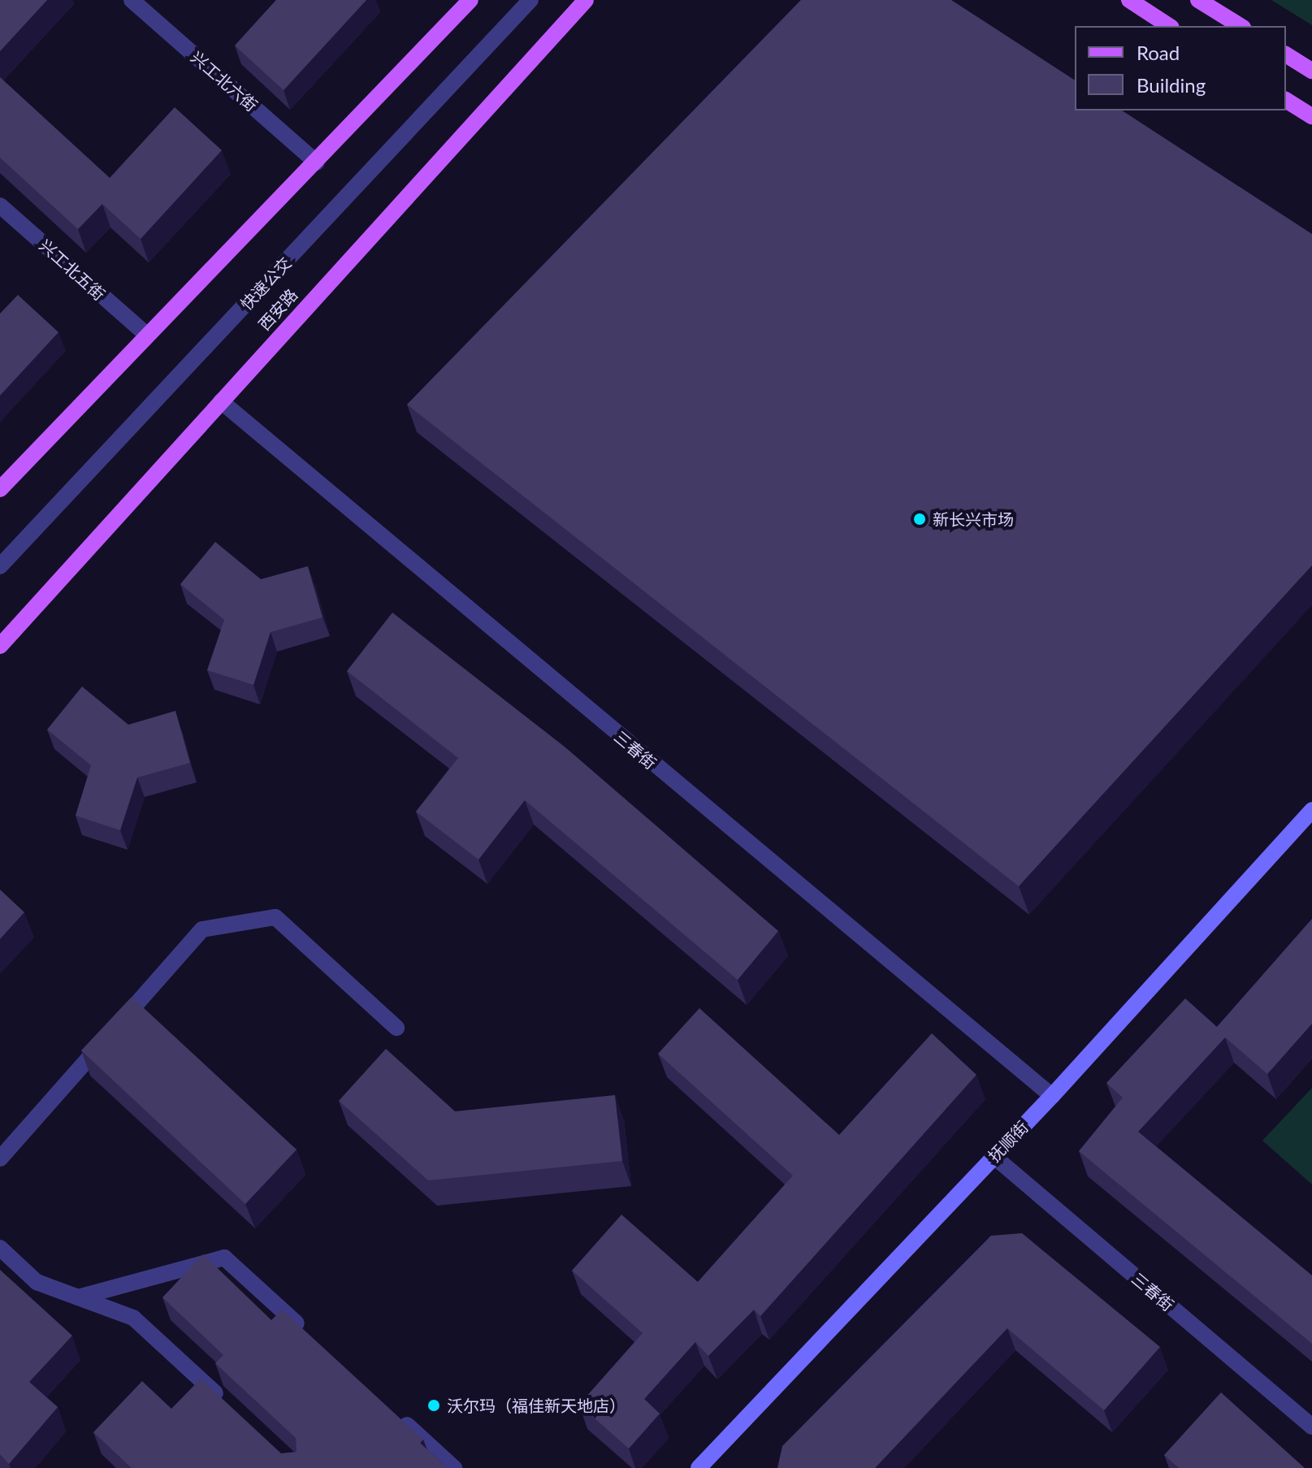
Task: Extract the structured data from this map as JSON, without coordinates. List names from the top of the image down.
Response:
{
  "streets": {
    "main road": ["西安路"],
    "street": [
      "兴工北六街",
      "兴工北五街",
      "快速公交",
      "三春街",
      "抚顺街"
    ]
  },
  "crossings": [
    ["西安路", "三春街"],
    ["三春街", "抚顺街"]
  ],
  "places": ["新长兴市场", "沃尔玛（福佳新天地店）"],
  "legend": ["Road", "Building"]
}
